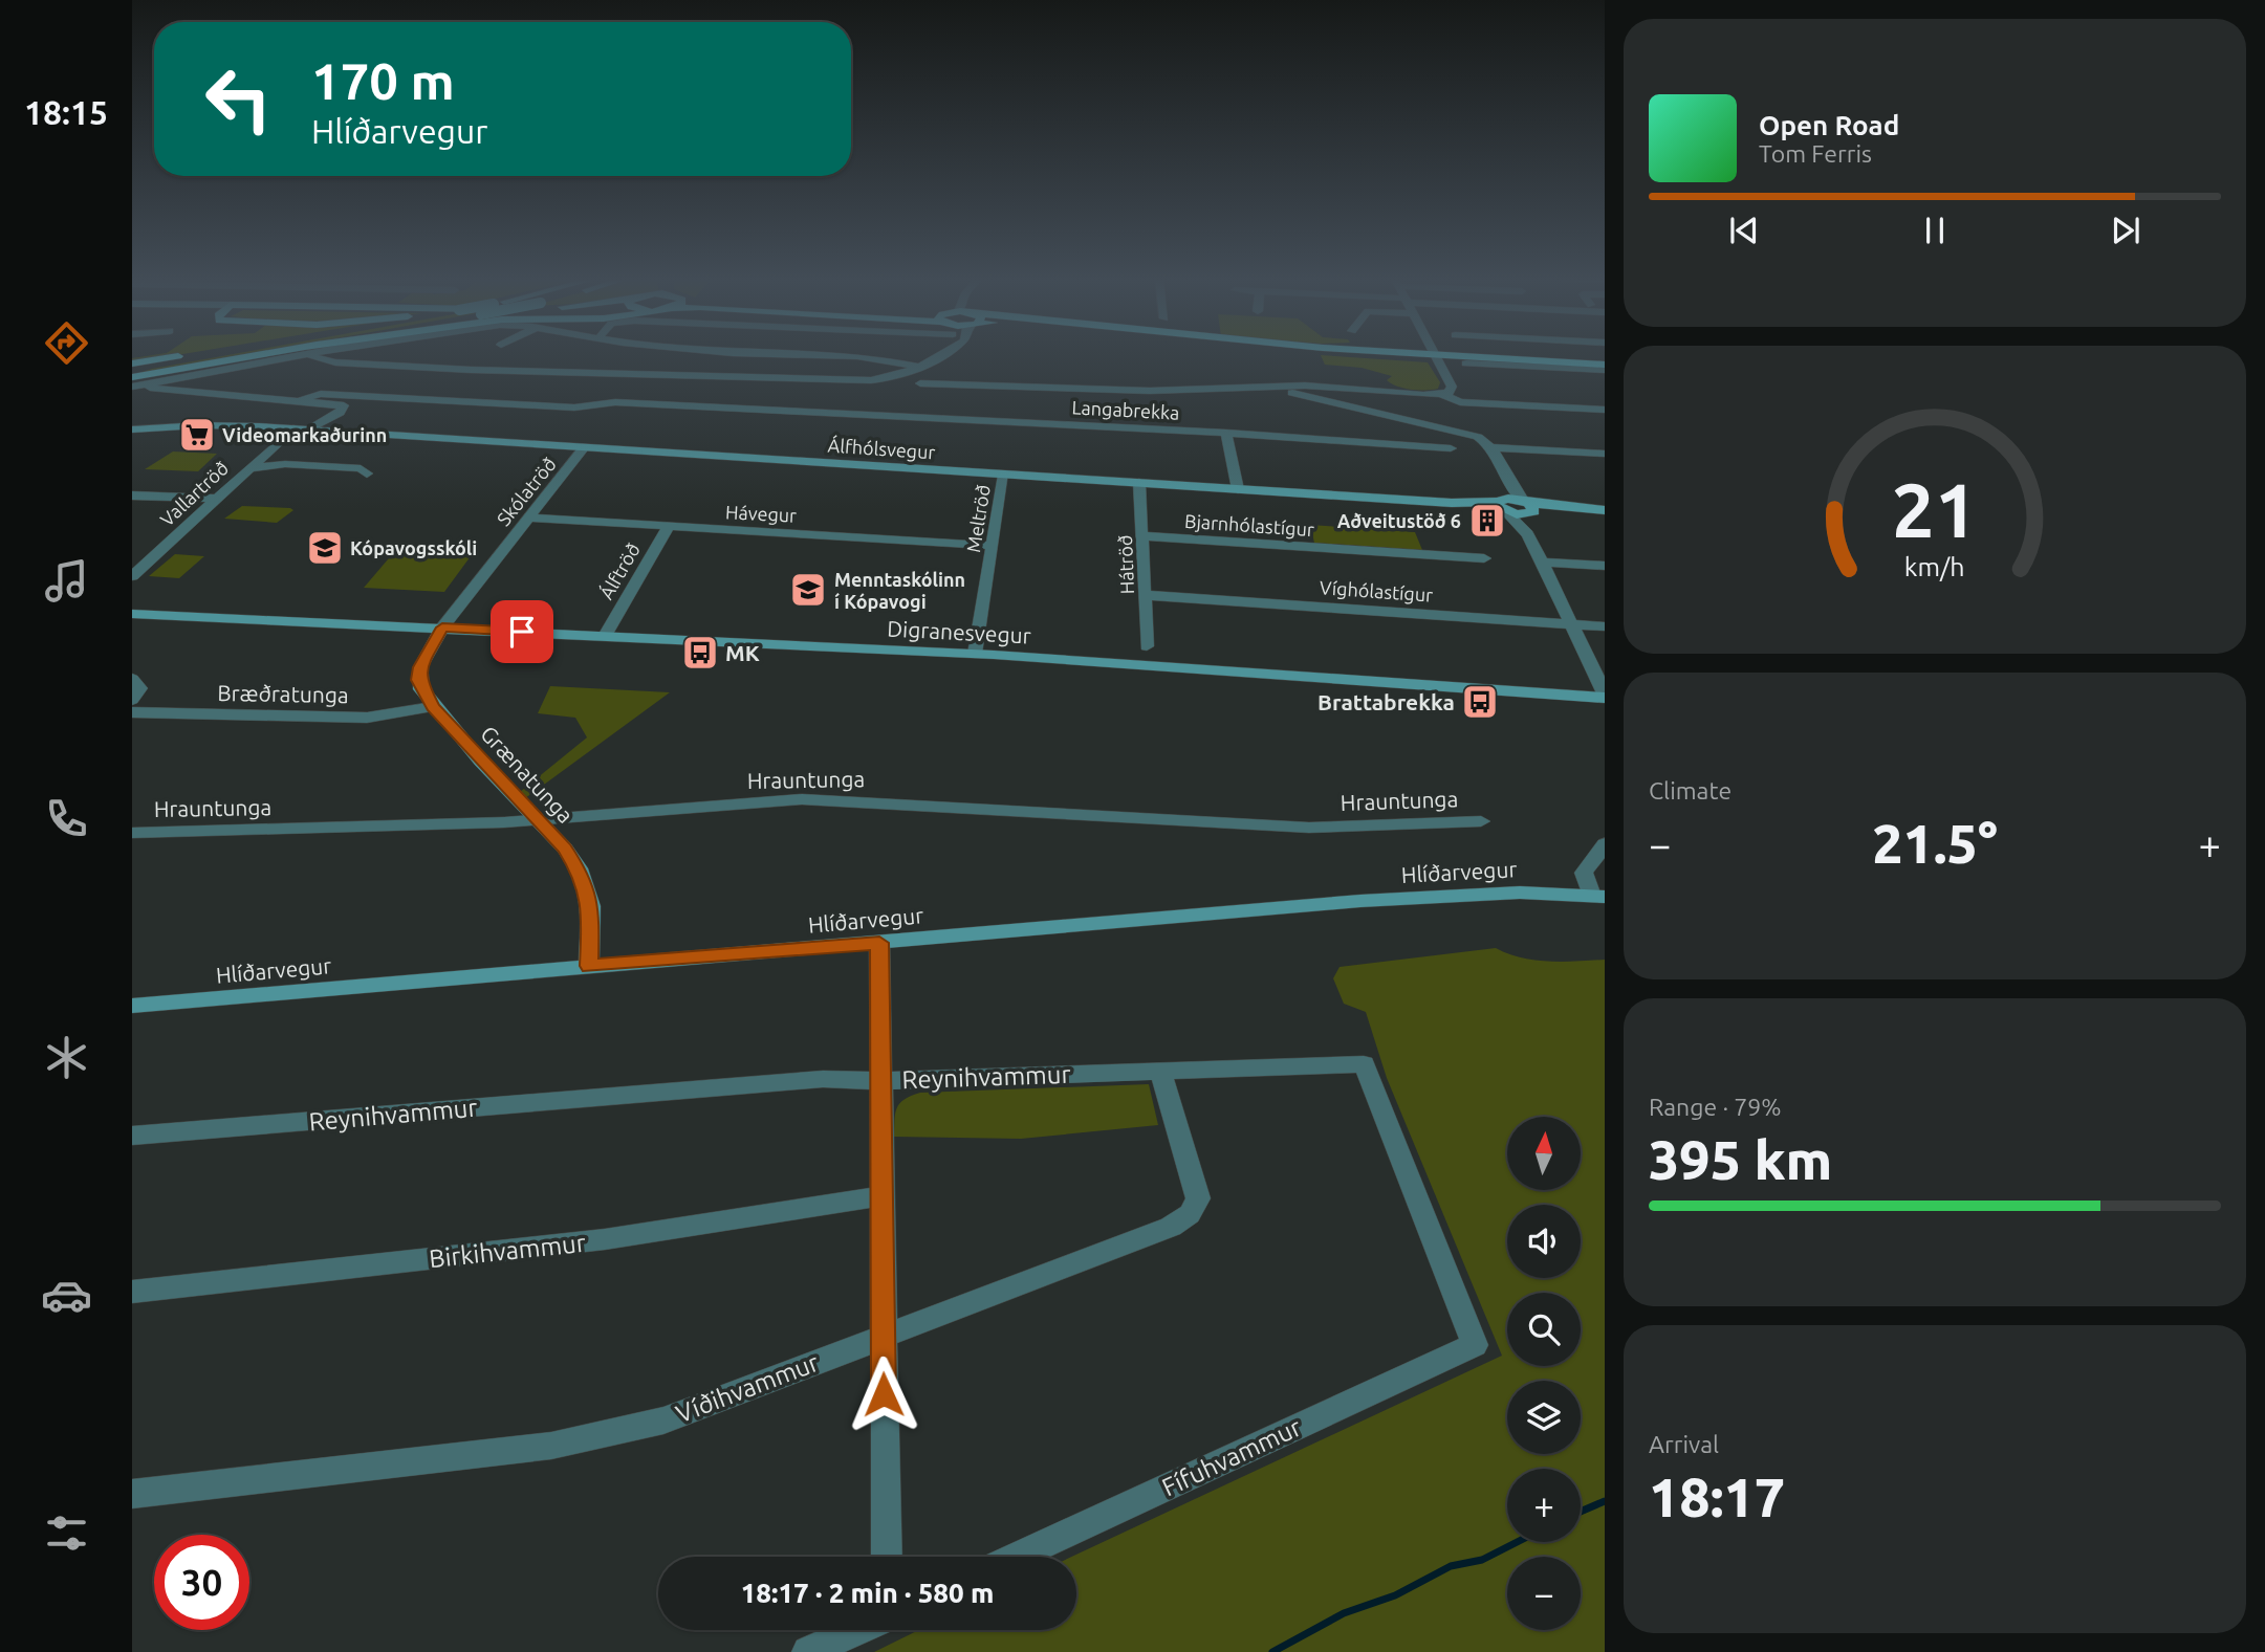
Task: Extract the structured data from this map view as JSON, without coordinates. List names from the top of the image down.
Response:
{
  "streets": {
    "street": [
      "Langabrekka",
      "Álfhólsvegur",
      "Skólatröð",
      "Vallartröð",
      "Hávegur",
      "Meltröð",
      "Bjarnhólastígur",
      "Hátröð",
      "Álftröð",
      "Víghólastígur",
      "Digranesvegur",
      "Bræðratunga",
      "Grænatunga",
      "Hrauntunga",
      "Hlíðarvegur",
      "Reynihvammur",
      "Birkihvammur",
      "Víðihvammur",
      "Fífuhvammur"
    ]
  },
  "crossings": [
    ["Álfhólsvegur", "Skólatröð"],
    ["Álfhólsvegur", "Vallartröð"],
    ["Álfhólsvegur", "Meltröð"],
    ["Álfhólsvegur", "Hátröð"],
    ["Skólatröð", "Hávegur"],
    ["Skólatröð", "Digranesvegur"],
    ["Skólatröð", "Grænatunga"],
    ["Hávegur", "Meltröð"],
    ["Hávegur", "Álftröð"],
    ["Meltröð", "Digranesvegur"],
    ["Bjarnhólastígur", "Hátröð"],
    ["Hátröð", "Víghólastígur"],
    ["Álftröð", "Digranesvegur"],
    ["Digranesvegur", "Grænatunga"],
    ["Bræðratunga", "Grænatunga"],
    ["Grænatunga", "Hrauntunga"],
    ["Grænatunga", "Hlíðarvegur"],
    ["Reynihvammur", "Víðihvammur"],
    ["Reynihvammur", "Fífuhvammur"]
  ],
  "places": {
    "supermarket": ["Videomarkaðurinn"],
    "building": ["Aðveitustöð 6"],
    "school or university": ["Kópavogsskóli", "Menntaskólinn í Kópavogi"],
    "bus stop": ["MK", "Brattabrekka"]
  },
  "north": "top",
  "page": {
    "tabs": "18:15",
    "turn": ["170 m", "Hlíðarvegur"],
    "song": ["Open Road", "Tom Ferris"],
    "tile": [
      "Climate",
      ["Range · 79%", "395 km"],
      ["Arrival", "18:17"]
    ],
    "heat": ["−", "21.5°", "+"],
    "map_buttons": ["+", "−"],
    "limit": "30",
    "trip": "18:17 · 2 min · 580 m",
    "gauge": ["21", "km/h"]
  }
}
